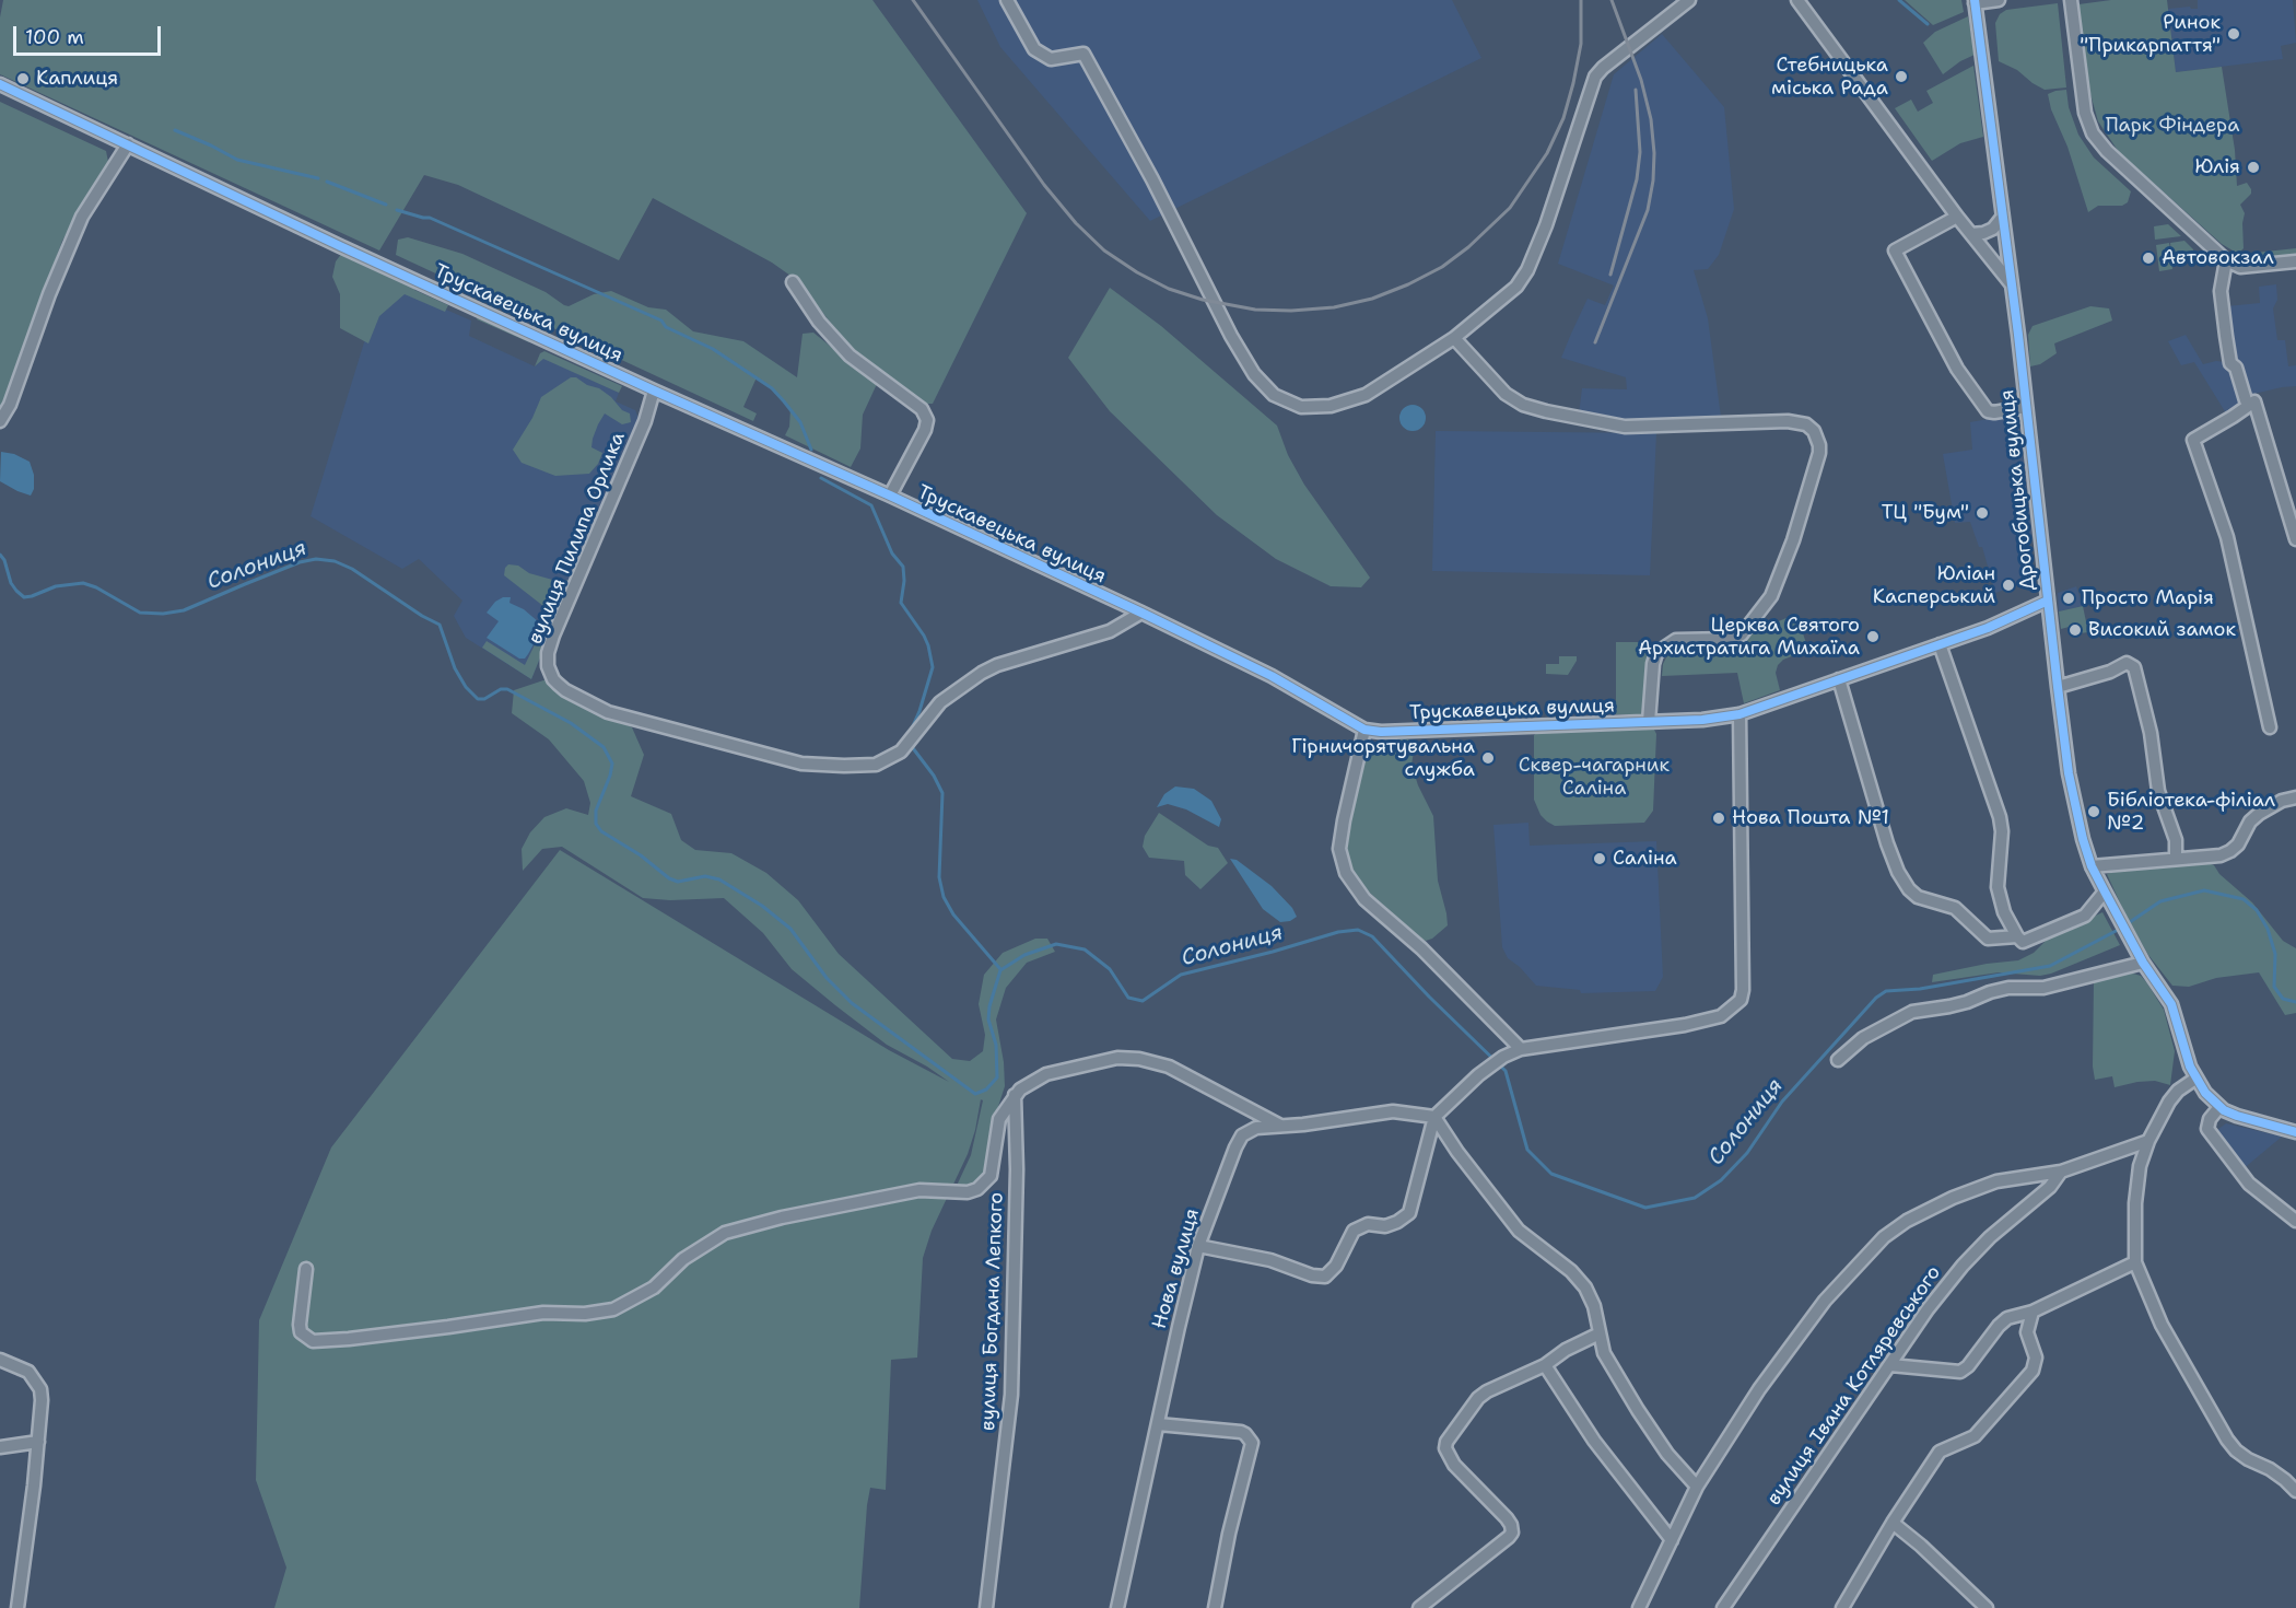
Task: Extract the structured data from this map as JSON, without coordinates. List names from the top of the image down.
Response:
{
  "streets": {
    "street": [
      "Трускавецька вулиця",
      "Дрогобицька вулиця",
      "вулиця Пилипа Орлика",
      "Нова вулиця",
      "вулиця Богдана Лепкого",
      "вулиця Івана Котляревського"
    ]
  },
  "crossings": [
    ["Трускавецька вулиця", "Дрогобицька вулиця"],
    ["Трускавецька вулиця", "вулиця Пилипа Орлика"]
  ],
  "water": ["Солониця"],
  "parks": ["Парк Фіндера", "Сквер-чагарник Саліна"],
  "places": [
    "Ринок \"Прикарпаття\"",
    "Стебницька міська Рада",
    "Каплиця",
    "Юлія",
    "Автовокзал",
    "ТЦ \"Бум\"",
    "Юліан Касперський",
    "Просто Марія",
    "Високий замок",
    "Церква Святого Архистратига Михаїла",
    "Гірничорятувальна служба",
    "Бібліотека-філіал №2",
    "Нова Пошта №1",
    "Саліна"
  ],
  "scale_bar": "100 m"
}
